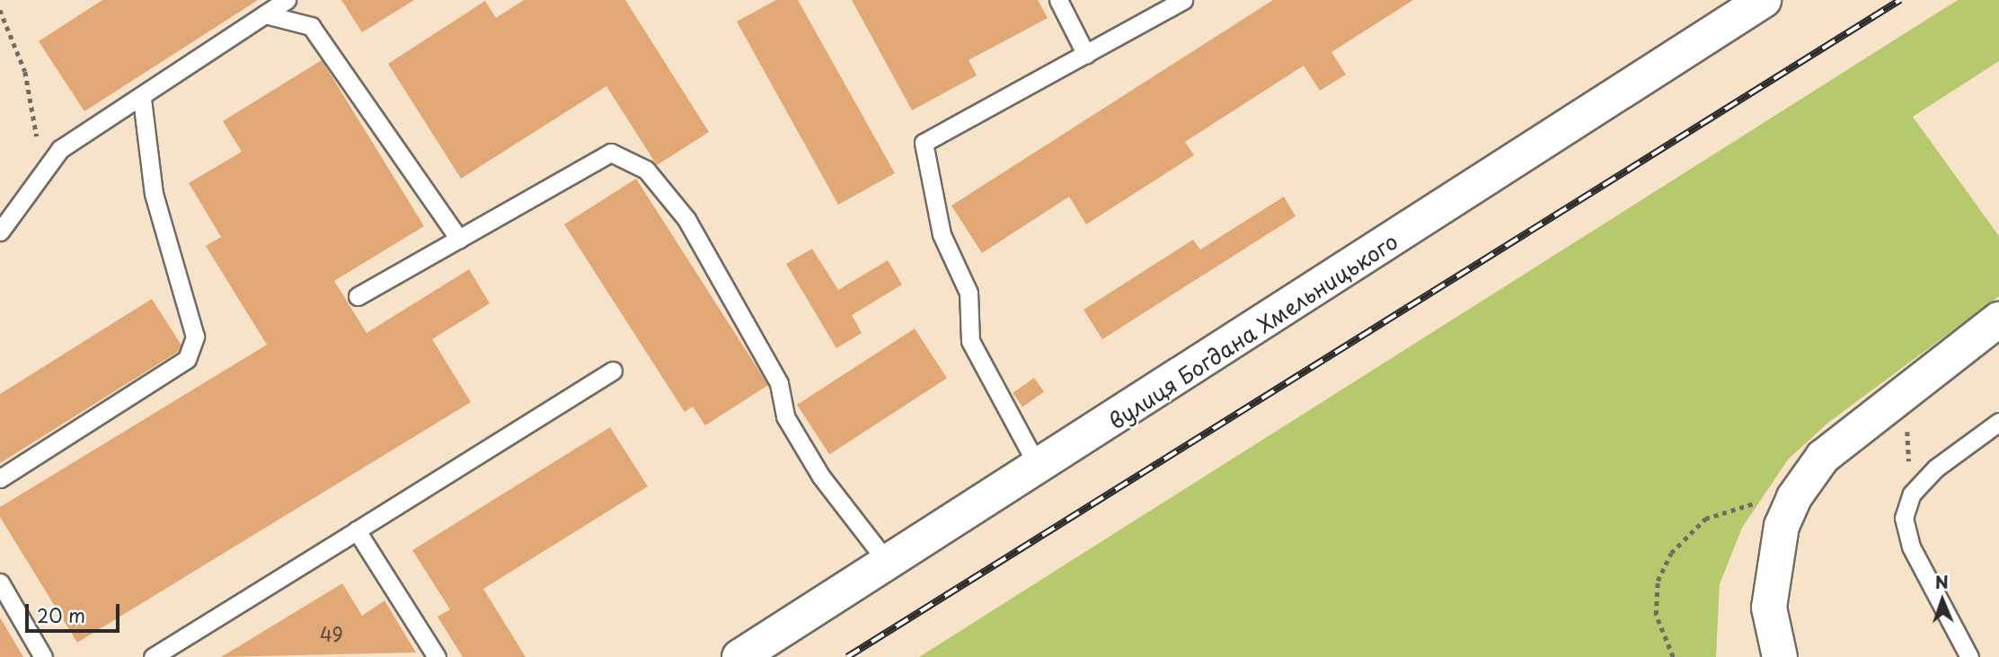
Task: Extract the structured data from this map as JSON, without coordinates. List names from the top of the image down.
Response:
{
  "streets": {
    "street": ["вулиця Богдана Хмельницького"]
  },
  "house_numbers": ["49"],
  "scale_bar": "20 m",
  "north": "top"
}
